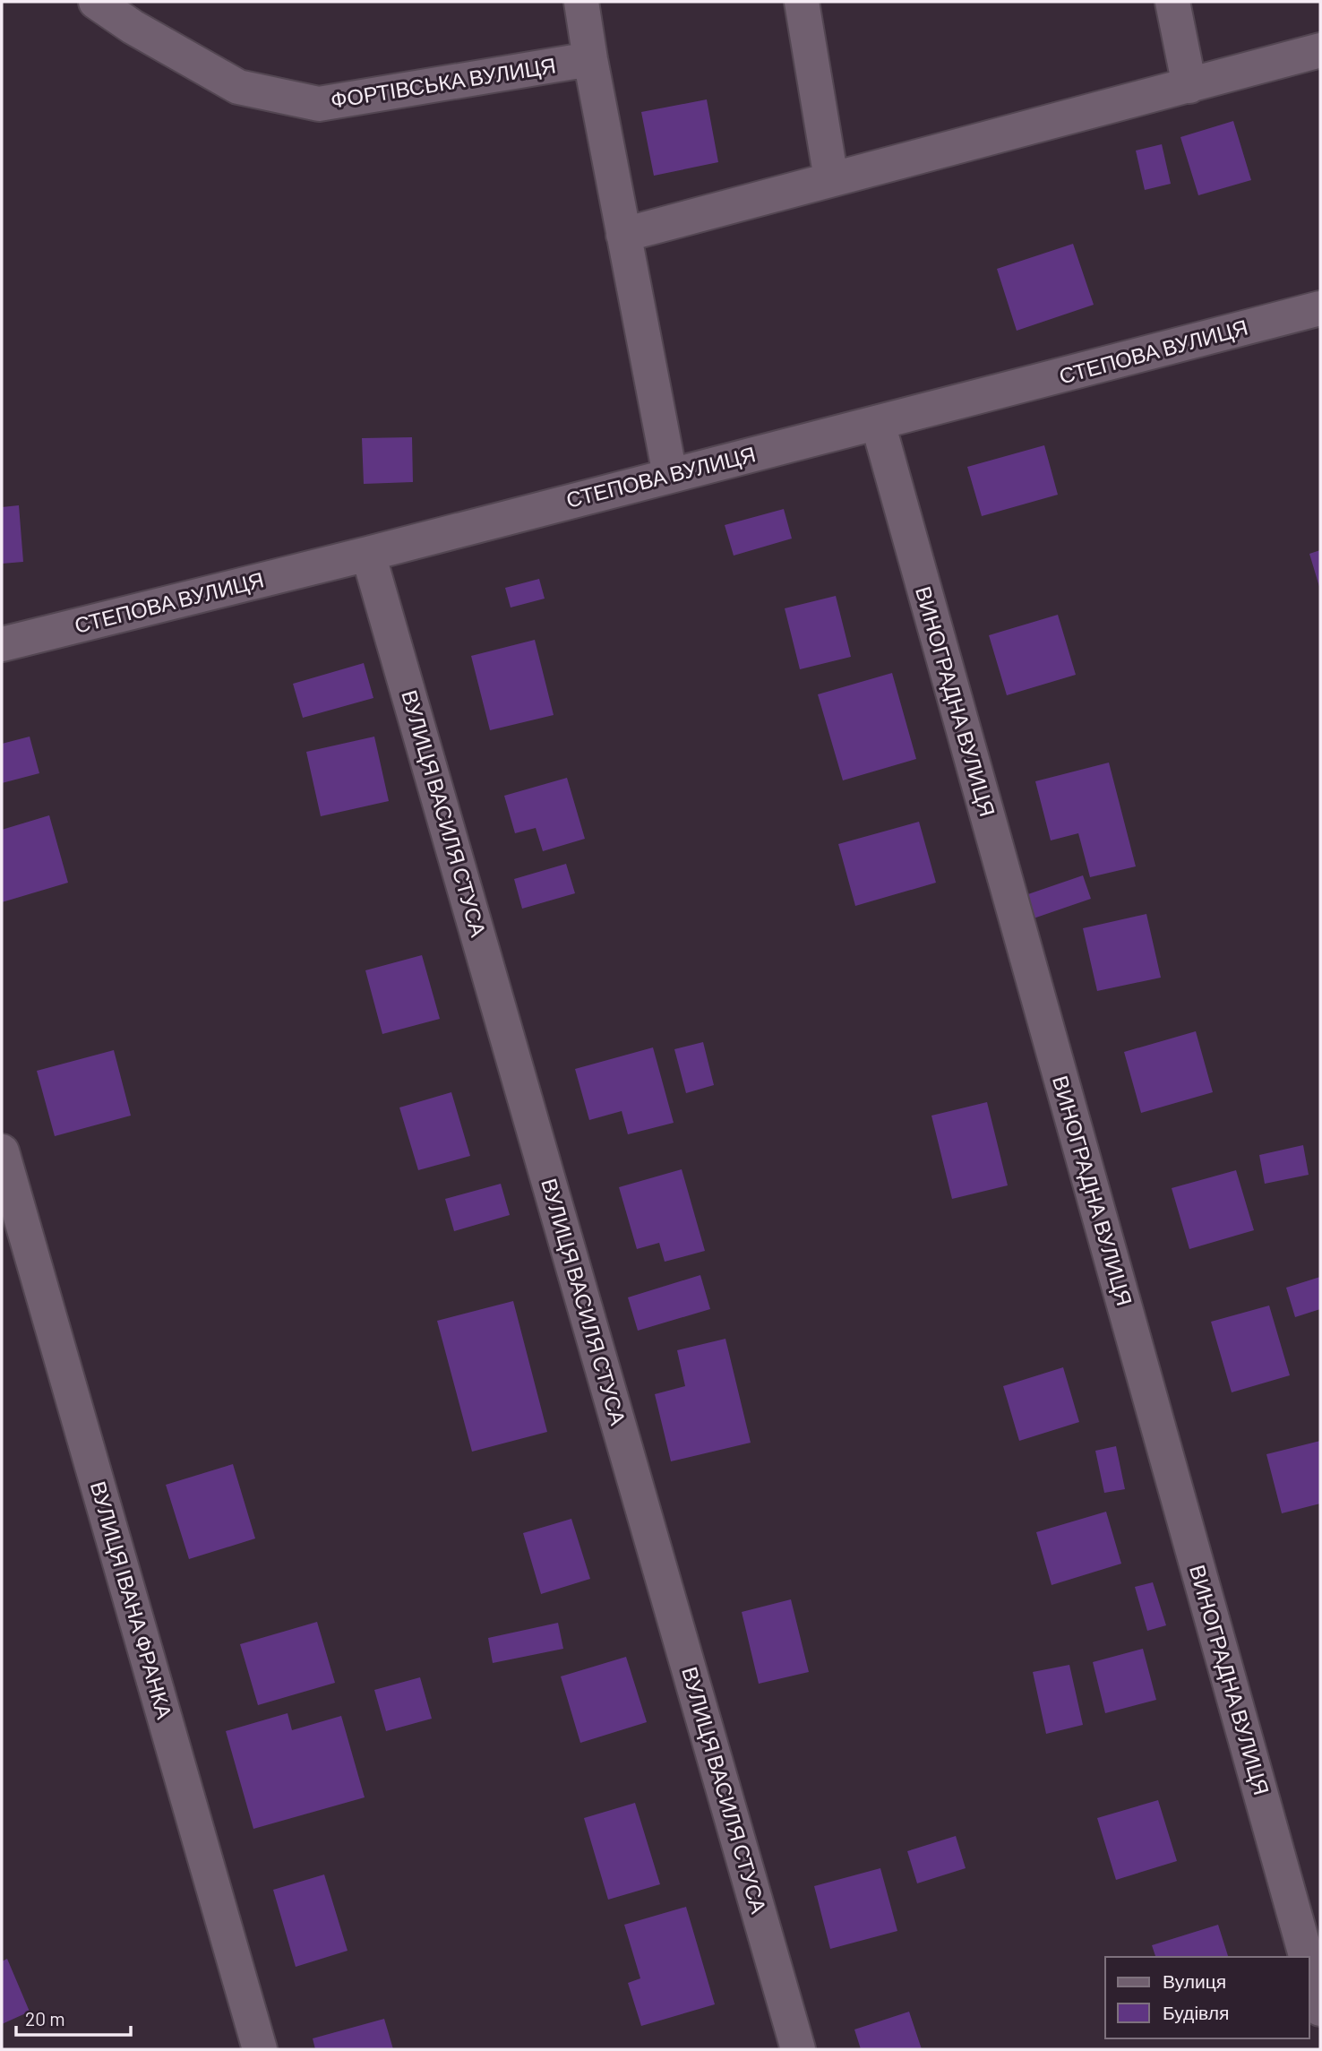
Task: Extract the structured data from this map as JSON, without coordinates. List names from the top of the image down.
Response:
{
  "streets": {
    "street": [
      "ФОРТІВСЬКА ВУЛИЦЯ",
      "СТЕПОВА ВУЛИЦЯ",
      "ВИНОГРАДНА ВУЛИЦЯ",
      "ВУЛИЦЯ ВАСИЛЯ СТУСА",
      "ВУЛИЦЯ ІВАНА ФРАНКА"
    ]
  },
  "crossings": [
    ["СТЕПОВА ВУЛИЦЯ", "ВИНОГРАДНА ВУЛИЦЯ"],
    ["СТЕПОВА ВУЛИЦЯ", "ВУЛИЦЯ ВАСИЛЯ СТУСА"]
  ],
  "legend": ["Вулиця", "Будівля"],
  "scale_bar": "20 m"
}
